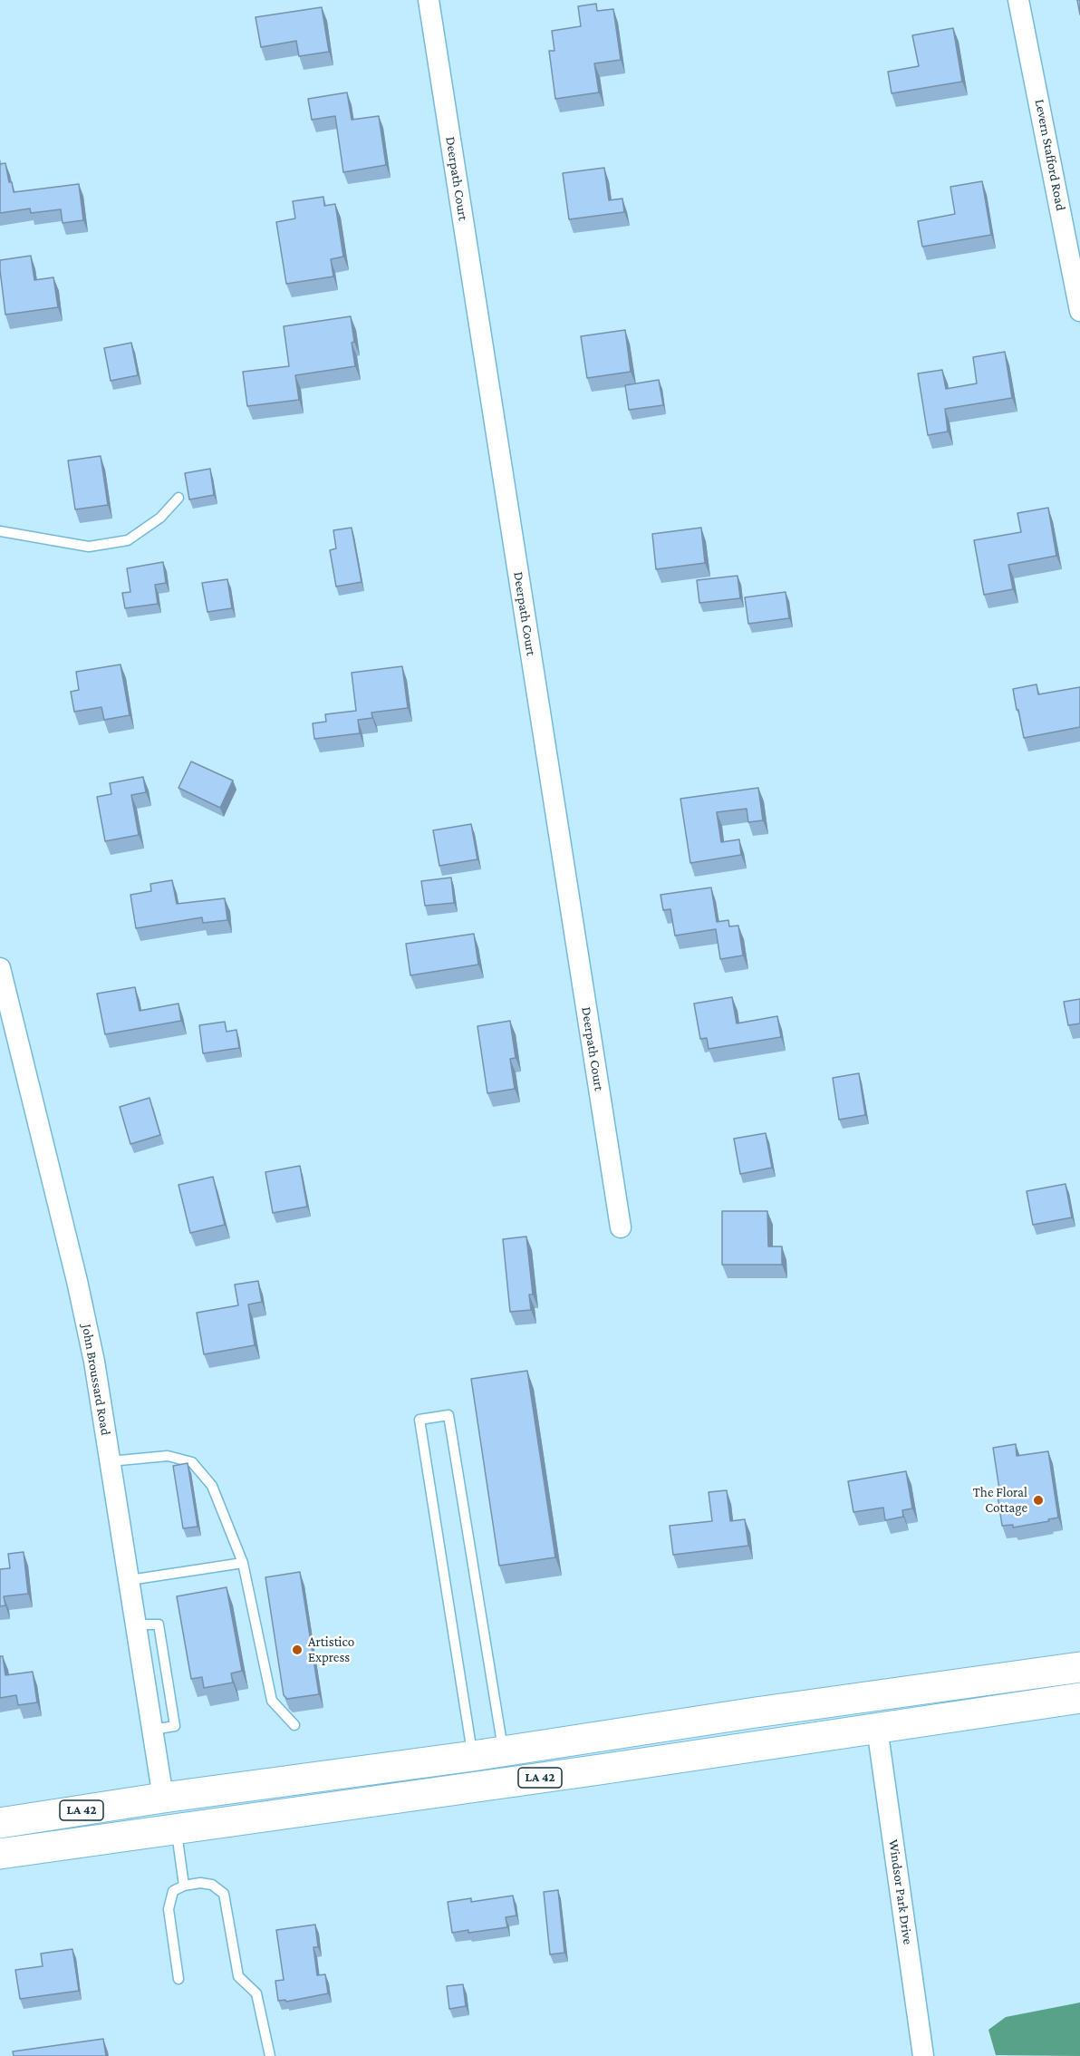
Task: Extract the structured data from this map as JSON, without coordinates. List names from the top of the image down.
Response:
{
  "streets": {
    "main road": ["LA 42"],
    "street": [
      "Levern Stafford Road",
      "Deerpath Court",
      "John Broussard Road",
      "Windsor Park Drive"
    ]
  },
  "crossings": [
    ["John Broussard Road", "LA 42"],
    ["LA 42", "Windsor Park Drive"]
  ],
  "places": ["The Floral Cottage", "Artistico Express"]
}
